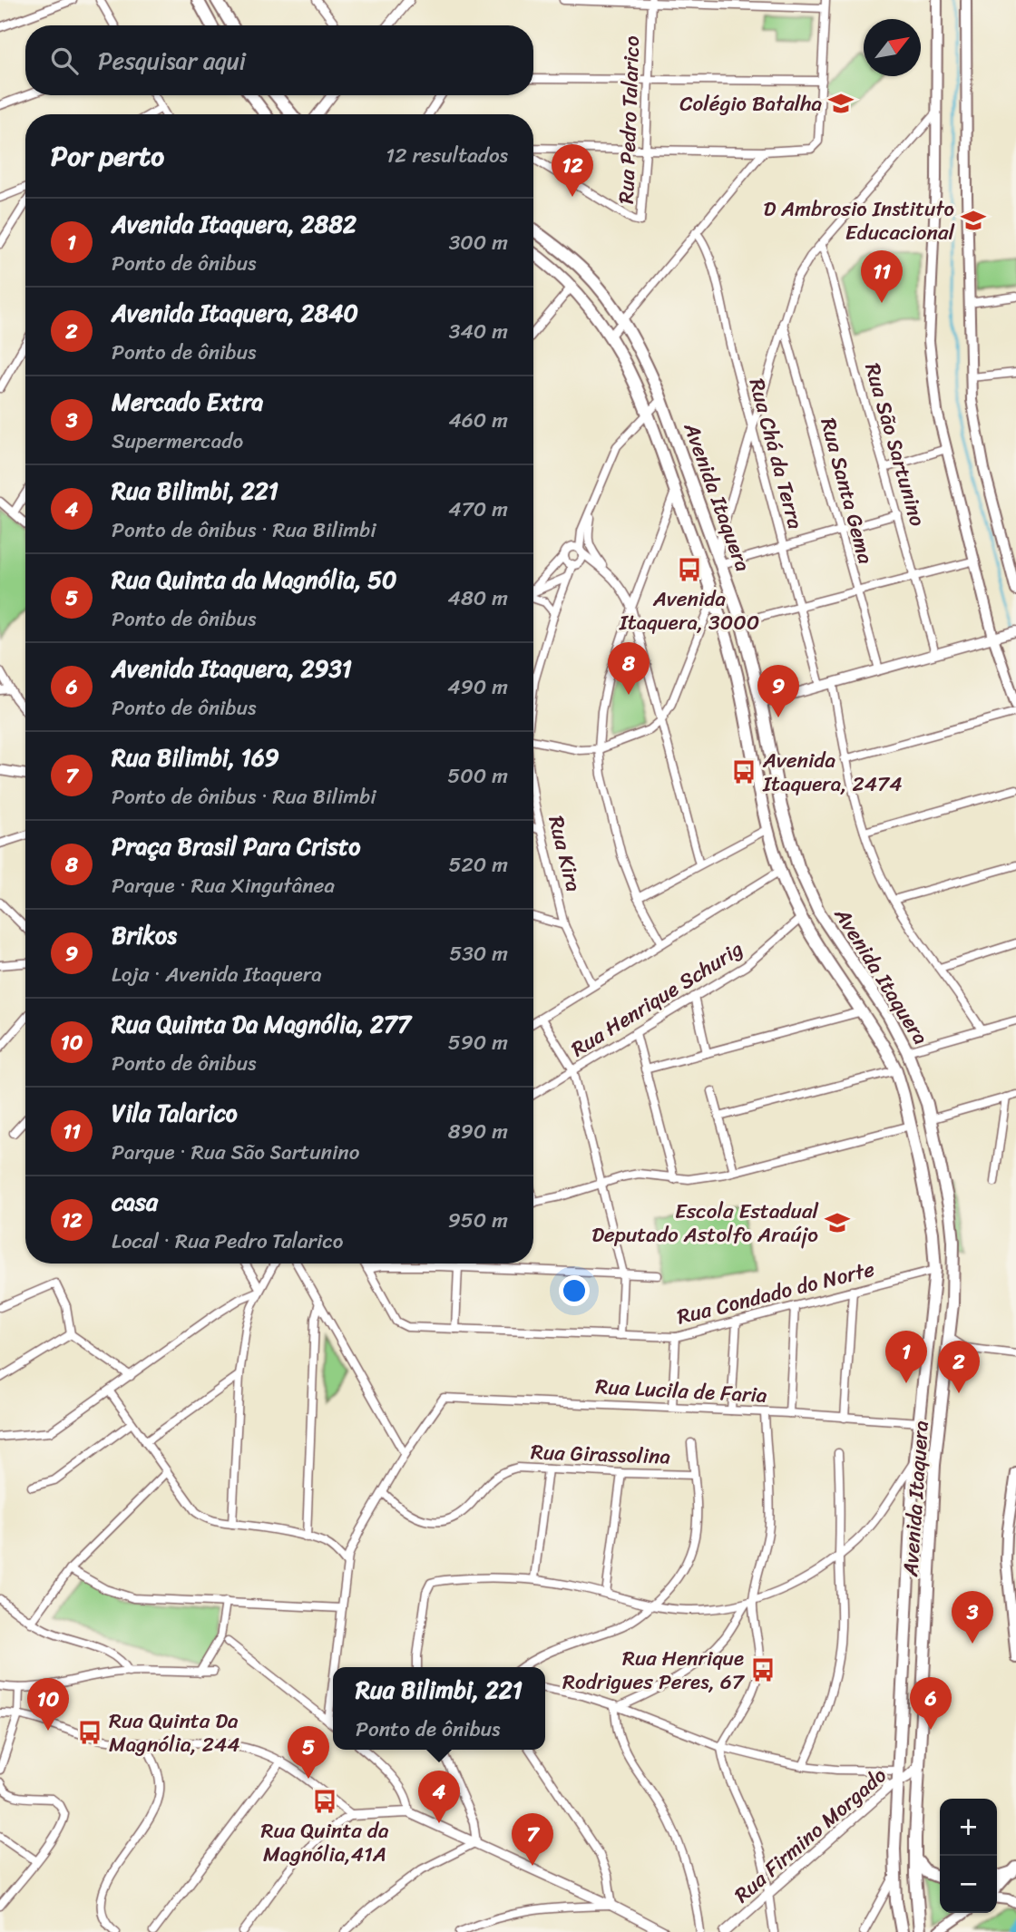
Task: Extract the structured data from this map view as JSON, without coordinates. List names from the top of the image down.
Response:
{
  "streets": {
    "main road": ["Avenida Itaquera"],
    "street": [
      "Rua Pedro Talarico",
      "Rua São Sartunino",
      "Rua Chá da Terra",
      "Rua Santa Gema",
      "Rua Kira",
      "Rua Henrique Schurig",
      "Rua Condado do Norte",
      "Rua Lucila de Faria",
      "Rua Girassolina",
      "Rua Firmino Morgado"
    ]
  },
  "crossings": [
    ["Avenida Itaquera", "Rua Henrique Schurig"],
    ["Avenida Itaquera", "Rua Condado do Norte"],
    ["Avenida Itaquera", "Rua Lucila de Faria"],
    ["Avenida Itaquera", "Rua Firmino Morgado"]
  ],
  "places": {
    "school or university": ["Colégio Batalha", "D Ambrosio Instituto Educacional", "Escola Estadual Deputado Astolfo Araújo"],
    "bus stop": [
      "Avenida Itaquera, 3000",
      "Avenida Itaquera, 2474",
      "Rua Henrique Rodrigues Peres, 67",
      "Rua Quinta Da Magnólia, 244",
      "Rua Quinta da Magnólia,41A"
    ]
  },
  "north": "top right",
  "page": {
    "search": "Pesquisar aqui",
    "heading": ["Por perto", "12 resultados"],
    "pins": [
      "12",
      "11",
      "8",
      "9",
      "1",
      "2",
      "3",
      "6",
      "10",
      "5",
      "4",
      "7"
    ],
    "list": [
      {
        "mark": "1",
        "name": "Avenida Itaquera, 2882",
        "note": "Ponto de ônibus",
        "value": "300 m"
      },
      {
        "mark": "2",
        "name": "Avenida Itaquera, 2840",
        "note": "Ponto de ônibus",
        "value": "340 m"
      },
      {
        "mark": "3",
        "name": "Mercado Extra",
        "note": "Supermercado",
        "value": "460 m"
      },
      {
        "mark": "4",
        "name": "Rua Bilimbi, 221",
        "note": "Ponto de ônibus · Rua Bilimbi",
        "value": "470 m"
      },
      {
        "mark": "5",
        "name": "Rua Quinta da Magnólia, 50",
        "note": "Ponto de ônibus",
        "value": "480 m"
      },
      {
        "mark": "6",
        "name": "Avenida Itaquera, 2931",
        "note": "Ponto de ônibus",
        "value": "490 m"
      },
      {
        "mark": "7",
        "name": "Rua Bilimbi, 169",
        "note": "Ponto de ônibus · Rua Bilimbi",
        "value": "500 m"
      },
      {
        "mark": "8",
        "name": "Praça Brasil Para Cristo",
        "note": "Parque · Rua Xingutânea",
        "value": "520 m"
      },
      {
        "mark": "9",
        "name": "Brikos",
        "note": "Loja · Avenida Itaquera",
        "value": "530 m"
      },
      {
        "mark": "10",
        "name": "Rua Quinta Da Magnólia, 277",
        "note": "Ponto de ônibus",
        "value": "590 m"
      },
      {
        "mark": "11",
        "name": "Vila Talarico",
        "note": "Parque · Rua São Sartunino",
        "value": "890 m"
      },
      {
        "mark": "12",
        "name": "casa",
        "note": "Local · Rua Pedro Talarico",
        "value": "950 m"
      }
    ],
    "popup": ["Rua Bilimbi, 221", "Ponto de ônibus"],
    "map_buttons": ["+", "−"]
  }
}
